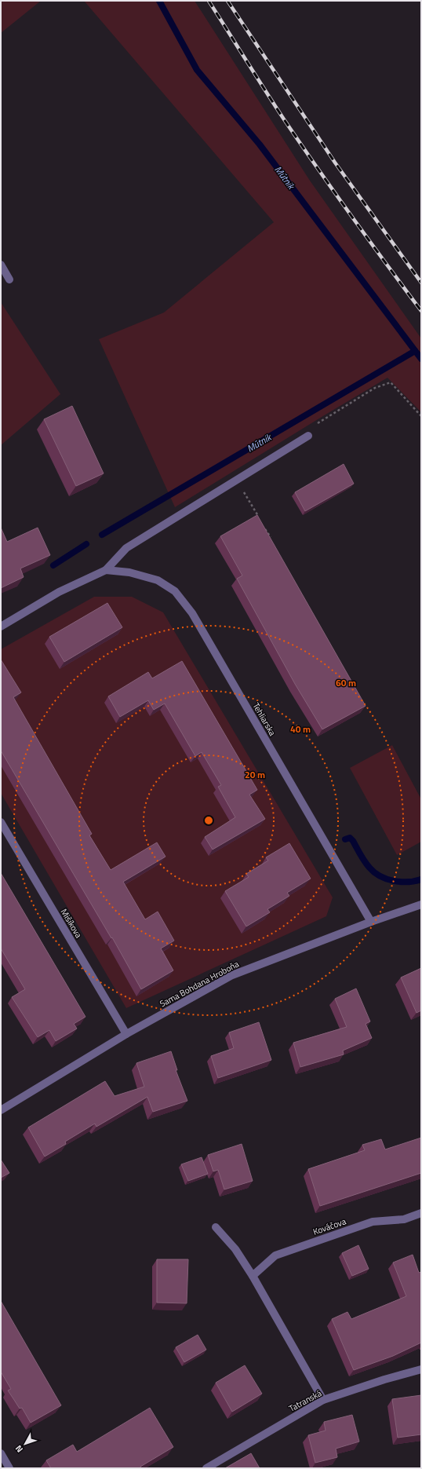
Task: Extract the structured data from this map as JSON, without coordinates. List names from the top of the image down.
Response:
{
  "streets": {
    "street": [
      "Tehliarska",
      "Mišíkova",
      "Sama Bohdana Hroboňa",
      "Kováčova",
      "Tatranská"
    ]
  },
  "crossings": [
    ["Tehliarska", "Sama Bohdana Hroboňa"],
    ["Mišíkova", "Sama Bohdana Hroboňa"]
  ],
  "water": ["Mútnik"],
  "north": "bottom left",
  "rings": ["60 m", "40 m", "20 m"]
}
